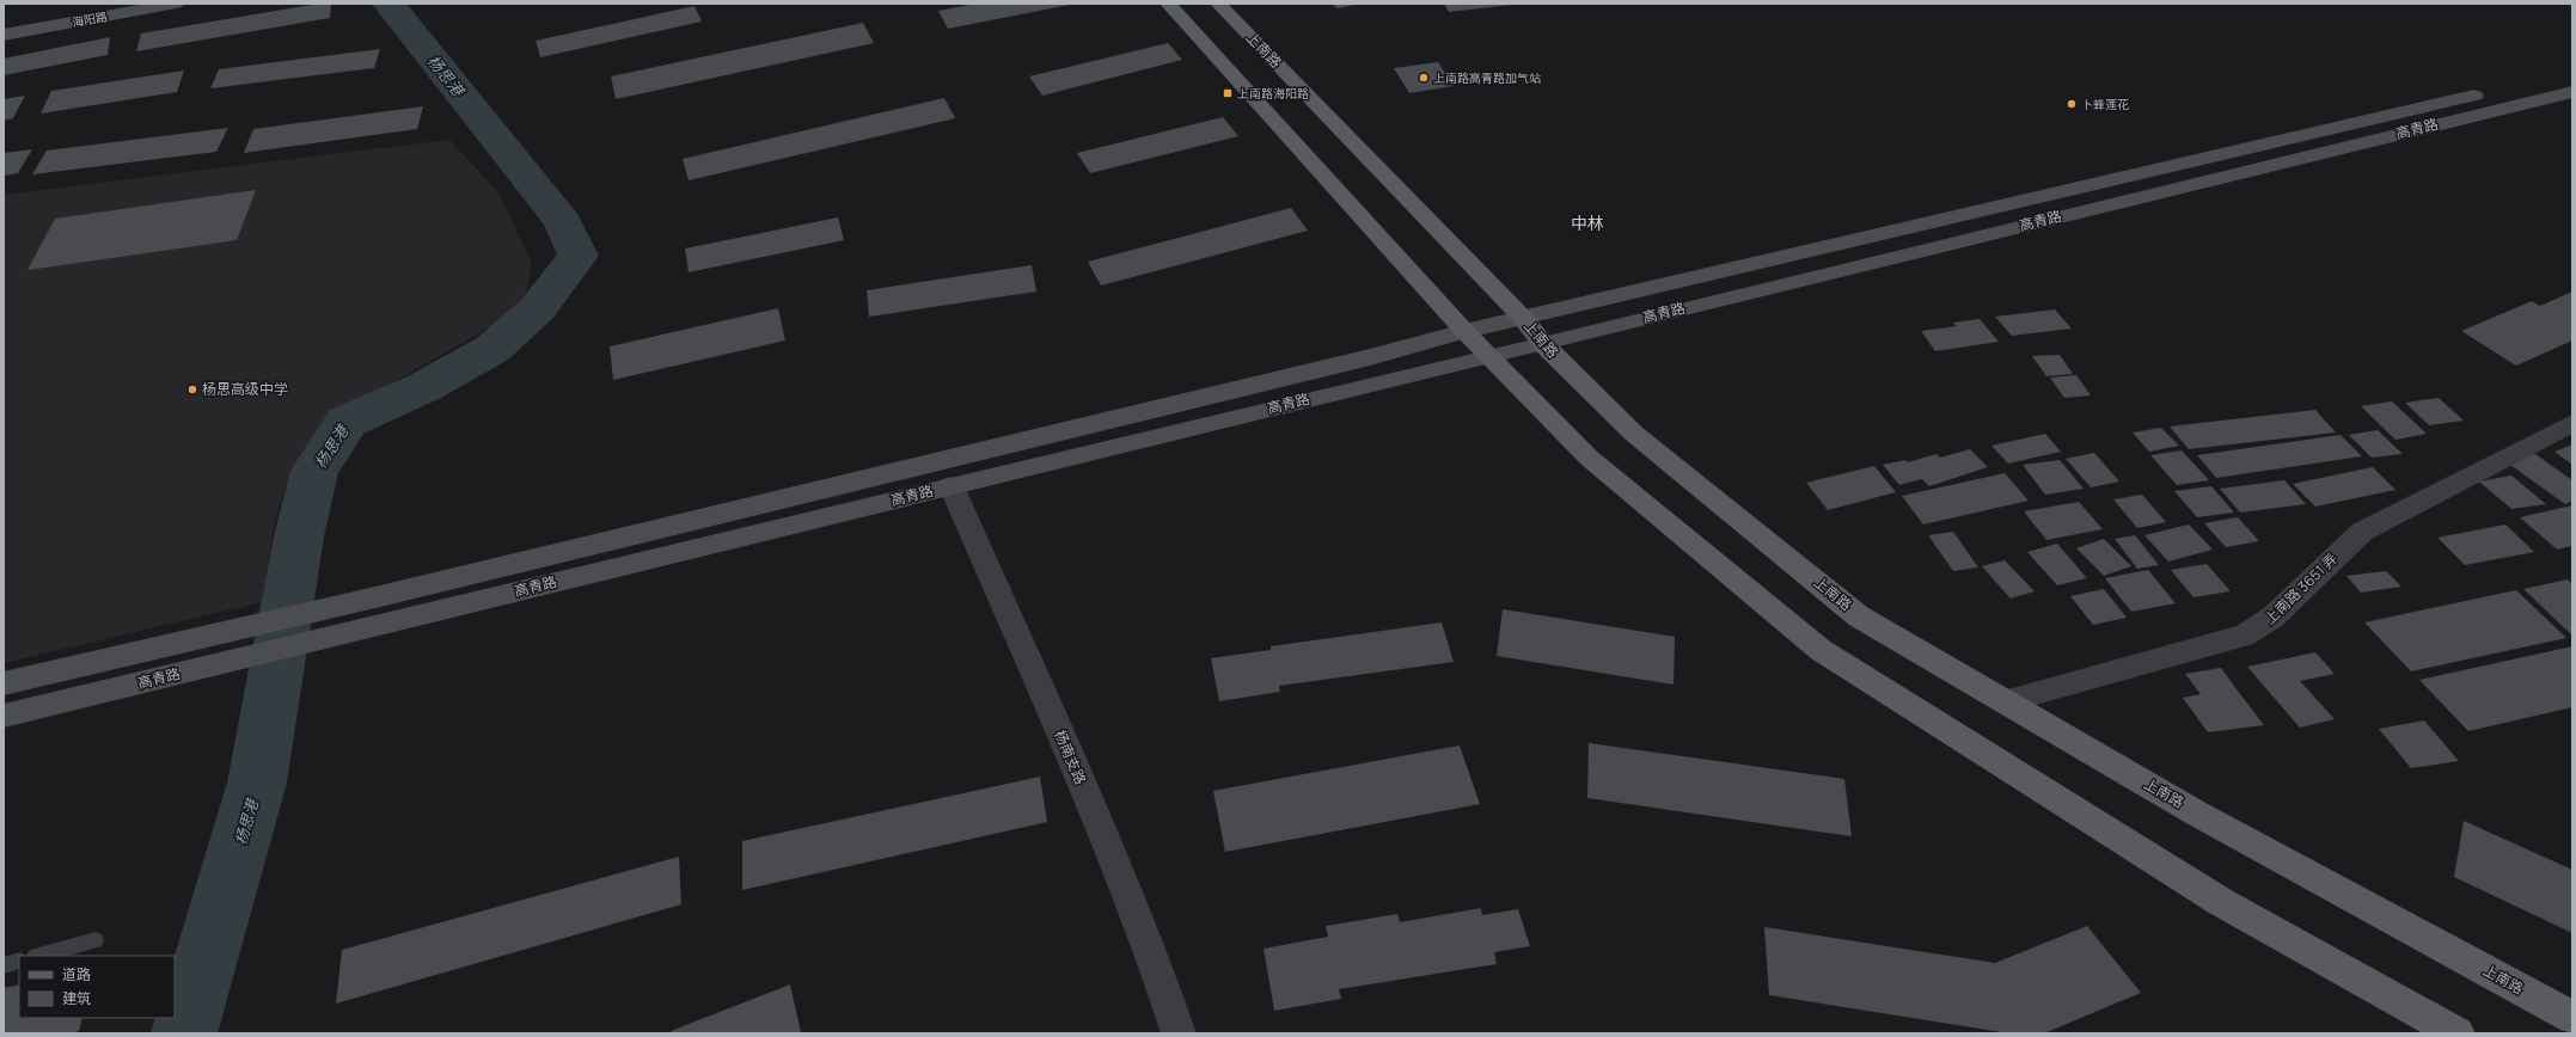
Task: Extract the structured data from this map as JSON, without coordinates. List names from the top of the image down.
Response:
{
  "streets": {
    "main road": ["海阳路", "上南路", "高青路"],
    "street": ["上南路 3651 弄", "杨南支路"]
  },
  "crossings": [
    ["上南路", "高青路"],
    ["上南路", "上南路 3651 弄"],
    ["高青路", "杨南支路"]
  ],
  "districts": ["中林"],
  "water": ["杨思港"],
  "places": {
    "other": ["上南路高青路加气站", "卜蜂莲花", "杨思高级中学"],
    "transit": ["上南路海阳路"]
  },
  "legend": ["道路", "建筑"]
}
